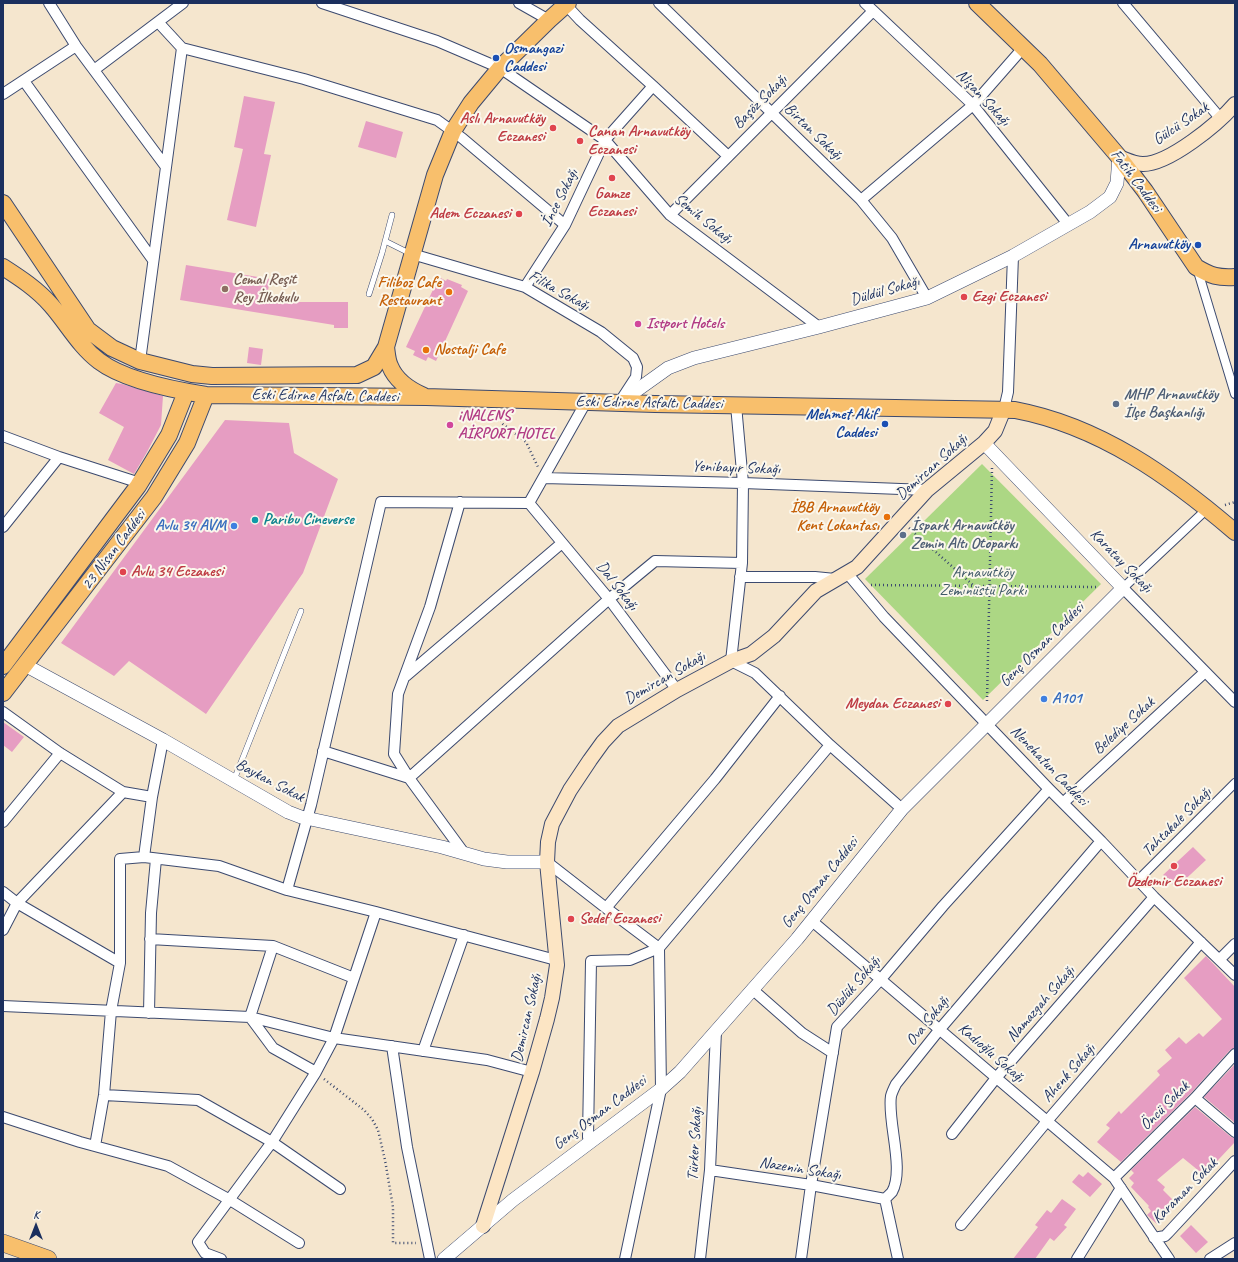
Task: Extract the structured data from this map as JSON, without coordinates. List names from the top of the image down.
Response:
{
  "streets": {
    "main road": [
      "Gülcü Sokak",
      "Fatih Caddesi",
      "Eski Edirne Asfaltı Caddesi",
      "Demircan Sokağı",
      "23 Nisan Caddesi"
    ],
    "street": [
      "Nişan Sokağı",
      "Başöz Sokağı",
      "Birtan Sokağı",
      "İnce Sokağı",
      "Semih Sokağı",
      "Filika Sokağı",
      "Düldül Sokağı",
      "Yenibayır Sokağı",
      "Karatay Sokağı",
      "Dal Sokağı",
      "Genç Osman Caddesi",
      "Belediye Sokak",
      "Nenehatun Caddesi",
      "Baykan Sokak",
      "Tahtakale Sokağı",
      "Düzlük Sokağı",
      "Namazgah Sokağı",
      "Ova Sokağı",
      "Kadıoğlu Sokağı",
      "Ahenk Sokağı",
      "Öncü Sokak",
      "Türker Sokağı",
      "Nazenin Sokağı",
      "Karaman Sokak"
    ]
  },
  "crossings": [
    ["Nişan Sokağı", "Başöz Sokağı"],
    ["Nişan Sokağı", "Düldül Sokağı"],
    ["Başöz Sokağı", "Birtan Sokağı"],
    ["Başöz Sokağı", "Semih Sokağı"],
    ["Gülcü Sokak", "Fatih Caddesi"],
    ["Gülcü Sokak", "Düldül Sokağı"],
    ["Birtan Sokağı", "Düldül Sokağı"],
    ["Fatih Caddesi", "Düldül Sokağı"],
    ["İnce Sokağı", "Semih Sokağı"],
    ["İnce Sokağı", "Filika Sokağı"],
    ["Semih Sokağı", "Düldül Sokağı"],
    ["Filika Sokağı", "Düldül Sokağı"],
    ["Filika Sokağı", "Eski Edirne Asfaltı Caddesi"],
    ["Düldül Sokağı", "Eski Edirne Asfaltı Caddesi"],
    ["Düldül Sokağı", "Demircan Sokağı"],
    ["Eski Edirne Asfaltı Caddesi", "Demircan Sokağı"],
    ["Eski Edirne Asfaltı Caddesi", "23 Nisan Caddesi"],
    ["Eski Edirne Asfaltı Caddesi", "Genç Osman Caddesi"],
    ["Demircan Sokağı", "Yenibayır Sokağı"],
    ["Demircan Sokağı", "Karatay Sokağı"],
    ["Demircan Sokağı", "Dal Sokağı"],
    ["Demircan Sokağı", "Genç Osman Caddesi"],
    ["Demircan Sokağı", "Nenehatun Caddesi"],
    ["Demircan Sokağı", "Baykan Sokak"],
    ["23 Nisan Caddesi", "Baykan Sokak"],
    ["Karatay Sokağı", "Genç Osman Caddesi"],
    ["Karatay Sokağı", "Belediye Sokak"],
    ["Genç Osman Caddesi", "Nenehatun Caddesi"],
    ["Genç Osman Caddesi", "Kadıoğlu Sokağı"],
    ["Genç Osman Caddesi", "Türker Sokağı"],
    ["Belediye Sokak", "Nenehatun Caddesi"],
    ["Nenehatun Caddesi", "Tahtakale Sokağı"],
    ["Nenehatun Caddesi", "Düzlük Sokağı"],
    ["Nenehatun Caddesi", "Namazgah Sokağı"],
    ["Nenehatun Caddesi", "Ova Sokağı"],
    ["Nenehatun Caddesi", "Ahenk Sokağı"],
    ["Düzlük Sokağı", "Kadıoğlu Sokağı"],
    ["Düzlük Sokağı", "Nazenin Sokağı"],
    ["Namazgah Sokağı", "Kadıoğlu Sokağı"],
    ["Ova Sokağı", "Kadıoğlu Sokağı"],
    ["Ova Sokağı", "Nazenin Sokağı"],
    ["Kadıoğlu Sokağı", "Ahenk Sokağı"],
    ["Kadıoğlu Sokağı", "Öncü Sokak"],
    ["Kadıoğlu Sokağı", "Karaman Sokak"],
    ["Türker Sokağı", "Nazenin Sokağı"]
  ],
  "parks": ["Arnavutköy Zeminüstü Parkı"],
  "places": [
    "Osmangazi Caddesi",
    "Aslı Arnavutköy Eczanesi",
    "Canan Arnavutköy Eczanesi",
    "Gamze Eczanesi",
    "Adem Eczanesi",
    "Arnavutköy",
    "Cemal Reşit Rey İlkokulu",
    "Filiboz Cafe Restaurant",
    "Ezgi Eczanesi",
    "Istport Hotels",
    "Nostalji Cafe",
    "MHP Arnavutköy İlçe Başkanlığı",
    "Mehmet Akif Caddesi",
    "iNALENS AİRPORT HOTEL",
    "İBB Arnavutköy Kent Lokantası",
    "Paribu Cineverse",
    "Avlu 34 AVM",
    "İspark Arnavutköy Zemin Altı Otoparkı",
    "Avlu 34 Eczanesi",
    "A101",
    "Meydan Eczanesi",
    "Özdemir Eczanesi",
    "Sedef Eczanesi"
  ],
  "north": "top"
}
